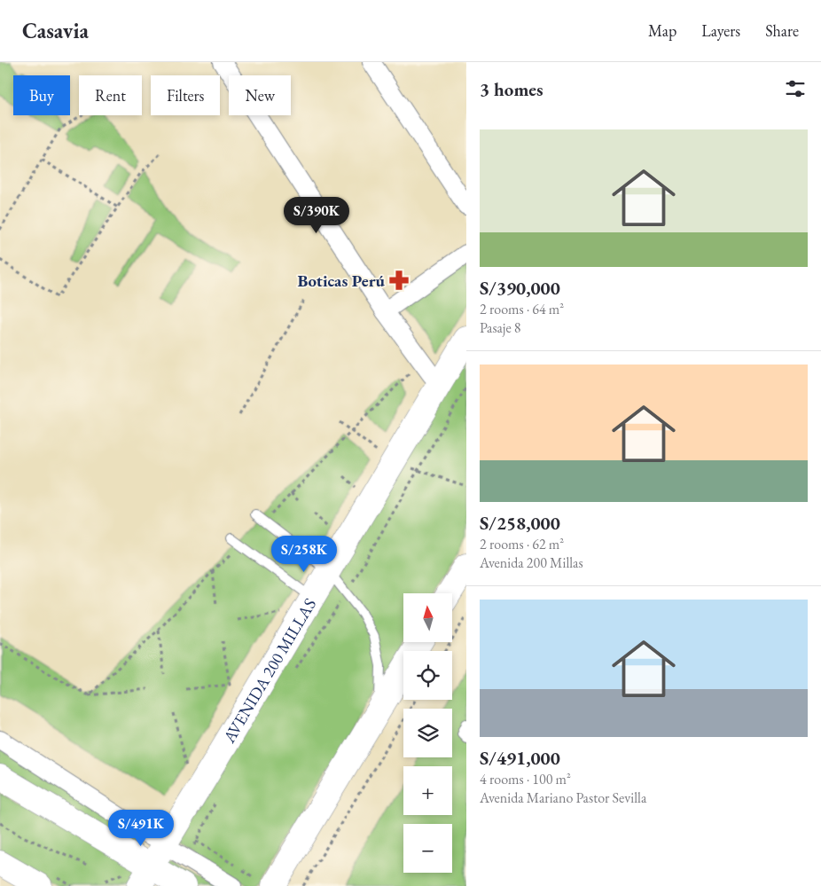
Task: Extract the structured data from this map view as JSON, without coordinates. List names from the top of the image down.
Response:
{
  "streets": {
    "main road": ["AVENIDA 200 MILLAS"]
  },
  "places": {
    "pharmacy": ["Boticas Perú"]
  },
  "north": "top",
  "page": {
    "header": "Casavia",
    "nav": ["Map", "Layers", "Share"],
    "heading": "3 homes",
    "chip": [
      "Buy",
      "Rent",
      "Filters",
      "New"
    ],
    "list": [
      {
        "name": "S/390,000",
        "note": "2 rooms · 64 m² · Pasaje 8"
      },
      {
        "name": "S/258,000",
        "note": "2 rooms · 62 m² · Avenida 200 Millas"
      },
      {
        "name": "S/491,000",
        "note": "4 rooms · 100 m² · Avenida Mariano Pastor Sevilla"
      }
    ],
    "price": ["S/390K", "S/258K", "S/491K"],
    "map_buttons": ["+", "−"]
  }
}
